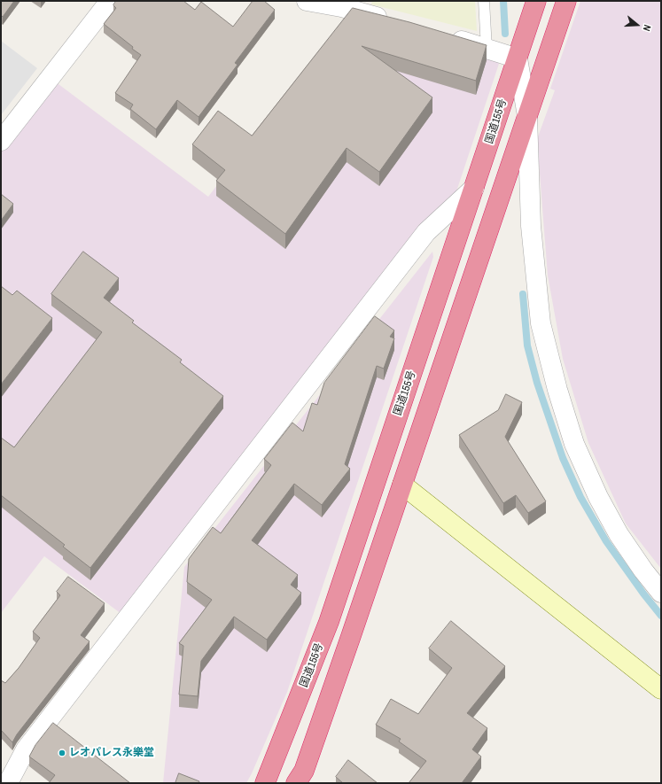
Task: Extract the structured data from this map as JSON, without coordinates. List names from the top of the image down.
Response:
{
  "streets": {
    "highway": ["国道155号"]
  },
  "places": ["レオパレス永樂堂"],
  "north": "right"
}
